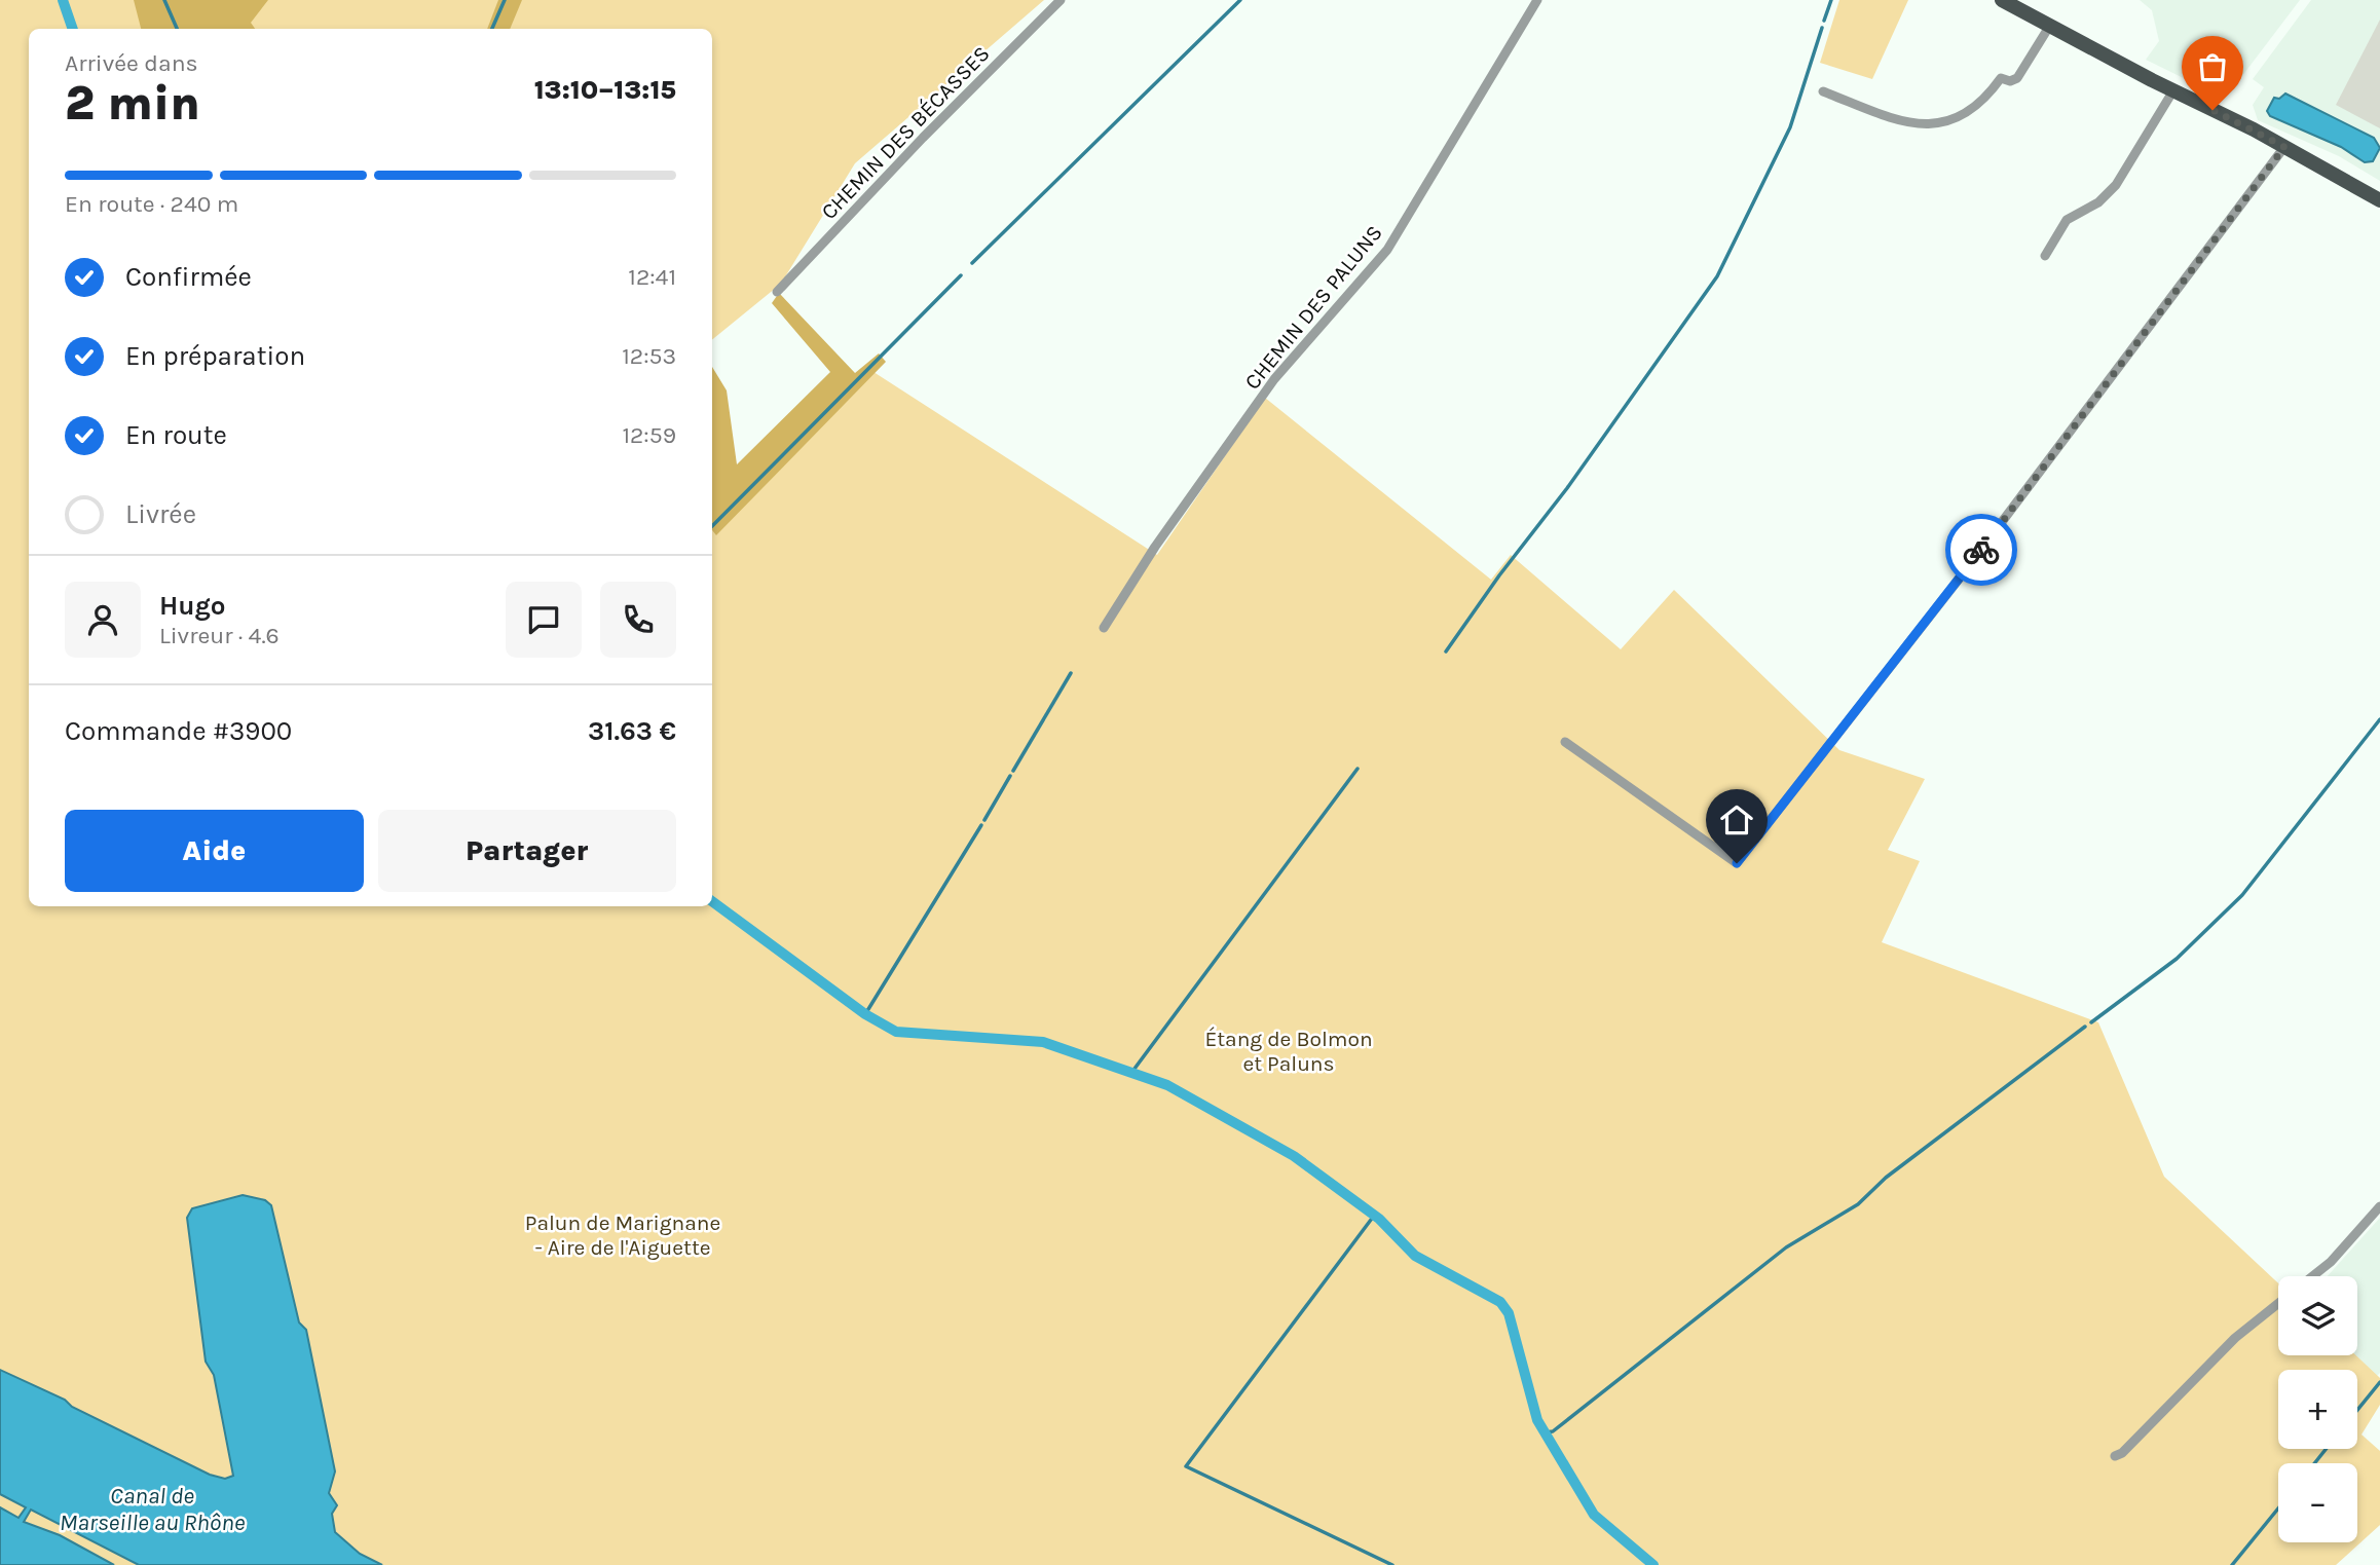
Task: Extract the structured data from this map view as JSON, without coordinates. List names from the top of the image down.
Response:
{
  "streets": {
    "street": ["CHEMIN DES BÉCASSES", "CHEMIN DES PALUNS"]
  },
  "water": ["Canal de Marseille au Rhône"],
  "parks": ["Étang de Bolmon et Paluns", "Palun de Marignane - Aire de l'Aiguette"],
  "page": {
    "heading": ["2 min", "Arrivée dans", "13:10–13:15"],
    "panel": [
      "Hugo",
      "Livreur · 4.6",
      "Commande #3900",
      "31.63 €"
    ],
    "bar": "En route · 240 m",
    "list": [
      ["Confirmée", "12:41"],
      ["En préparation", "12:53"],
      ["En route", "12:59"],
      "Livrée"
    ],
    "buttons": ["Aide", "Partager"],
    "map_buttons": ["+", "−"]
  }
}
